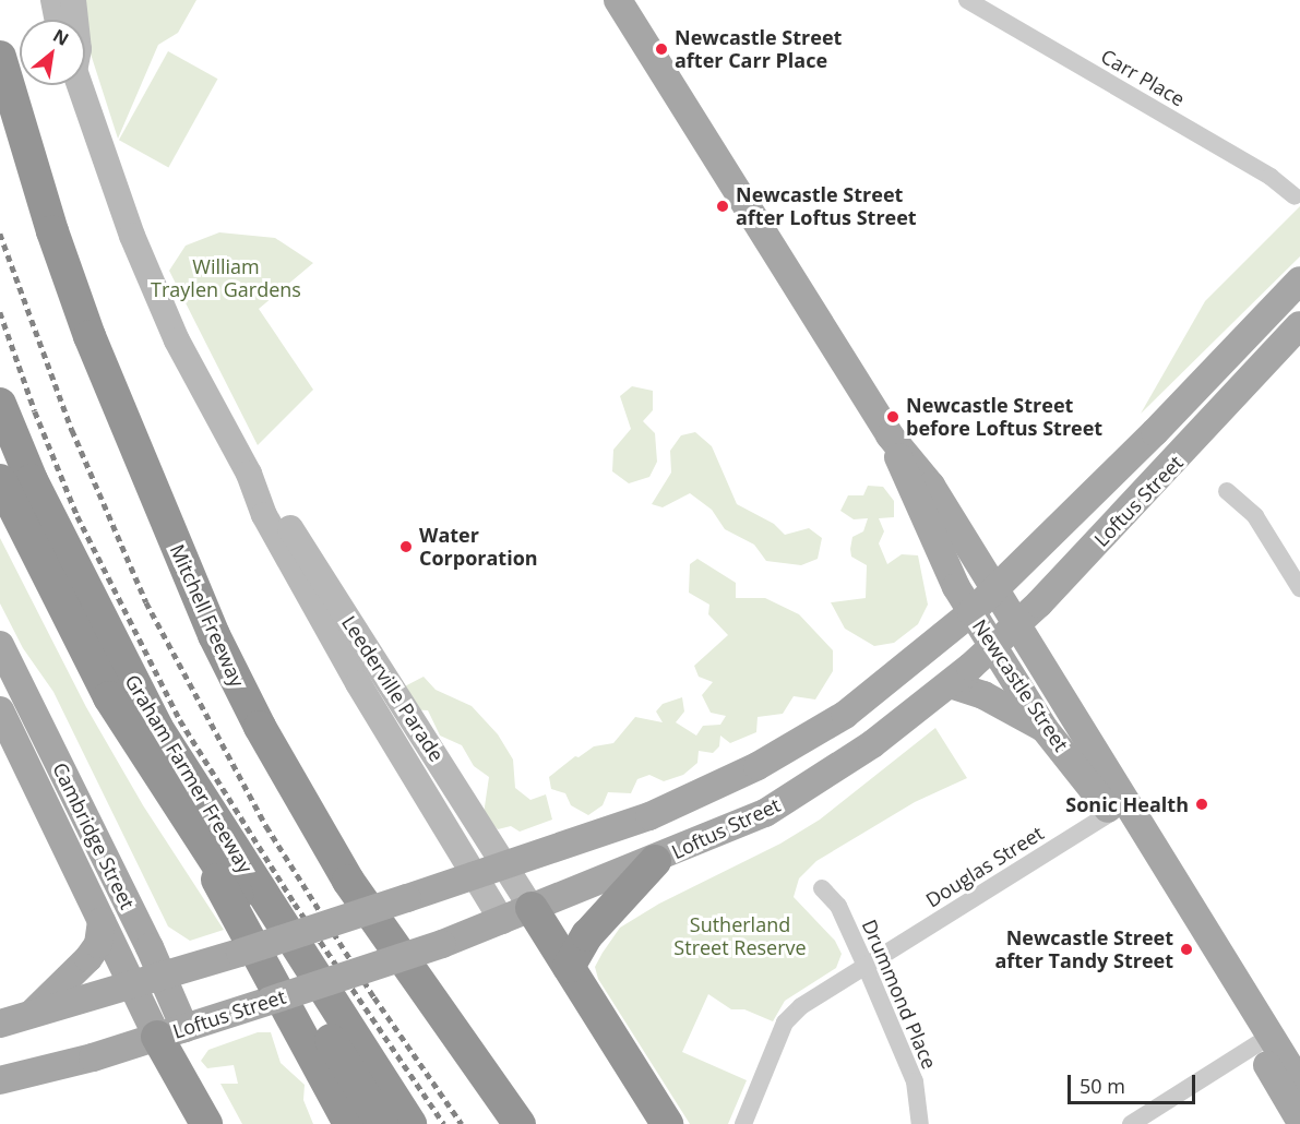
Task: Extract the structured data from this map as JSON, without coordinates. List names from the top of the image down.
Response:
{
  "streets": {
    "highway": ["Mitchell Freeway", "Graham Farmer Freeway"],
    "main road": [
      "Loftus Street",
      "Newcastle Street",
      "Leederville Parade",
      "Cambridge Street"
    ],
    "street": ["Carr Place", "Douglas Street", "Drummond Place"]
  },
  "crossings": [
    ["Loftus Street", "Newcastle Street"],
    ["Loftus Street", "Leederville Parade"],
    ["Loftus Street", "Cambridge Street"],
    ["Newcastle Street", "Douglas Street"],
    ["Douglas Street", "Drummond Place"]
  ],
  "parks": ["William Traylen Gardens", "Sutherland Street Reserve"],
  "places": [
    "Newcastle Street after Carr Place",
    "Newcastle Street after Loftus Street",
    "Newcastle Street before Loftus Street",
    "Water Corporation",
    "Sonic Health",
    "Newcastle Street after Tandy Street"
  ],
  "scale_bar": "50 m",
  "north": "top right"
}
